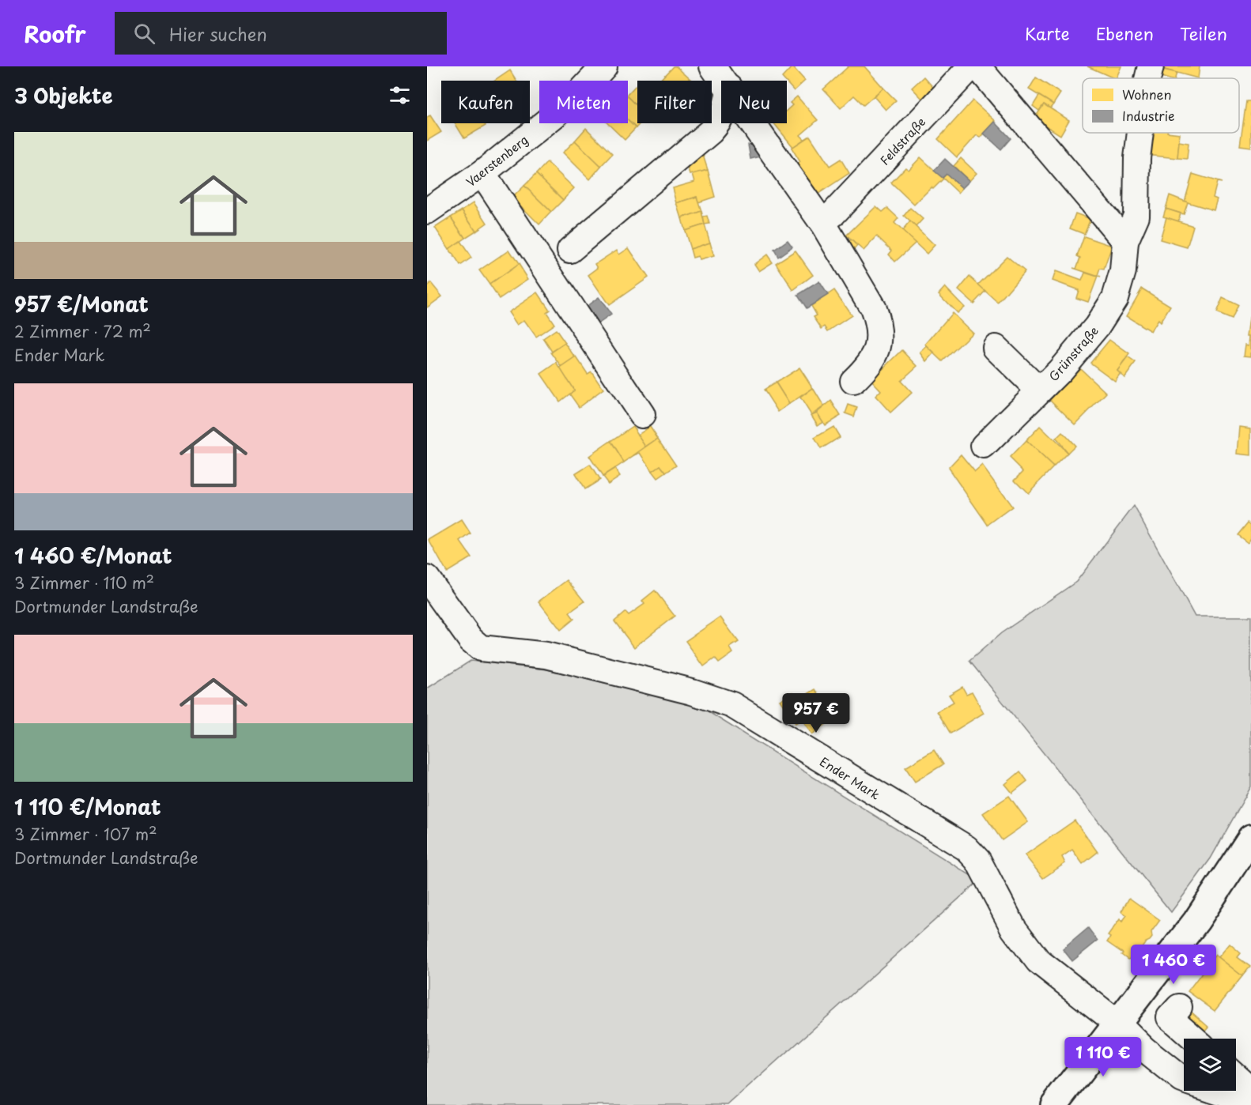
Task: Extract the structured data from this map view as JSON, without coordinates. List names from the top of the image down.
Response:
{
  "streets": {
    "street": [
      "Feldstraße",
      "Vaerstenberg",
      "Grünstraße",
      "Ender Mark"
    ]
  },
  "legend": ["Wohnen", "Industrie"],
  "page": {
    "header": "Roofr",
    "search": "Hier suchen",
    "nav": ["Karte", "Ebenen", "Teilen"],
    "heading": "3 Objekte",
    "chip": [
      "Kaufen",
      "Mieten",
      "Filter",
      "Neu"
    ],
    "list": [
      {
        "name": "957 €/Monat",
        "note": "2 Zimmer · 72 m² · Ender Mark"
      },
      {
        "name": "1 460 €/Monat",
        "note": "3 Zimmer · 110 m² · Dortmunder Landstraße"
      },
      {
        "name": "1 110 €/Monat",
        "note": "3 Zimmer · 107 m² · Dortmunder Landstraße"
      }
    ],
    "price": ["957 €", "1 460 €", "1 110 €"]
  }
}
